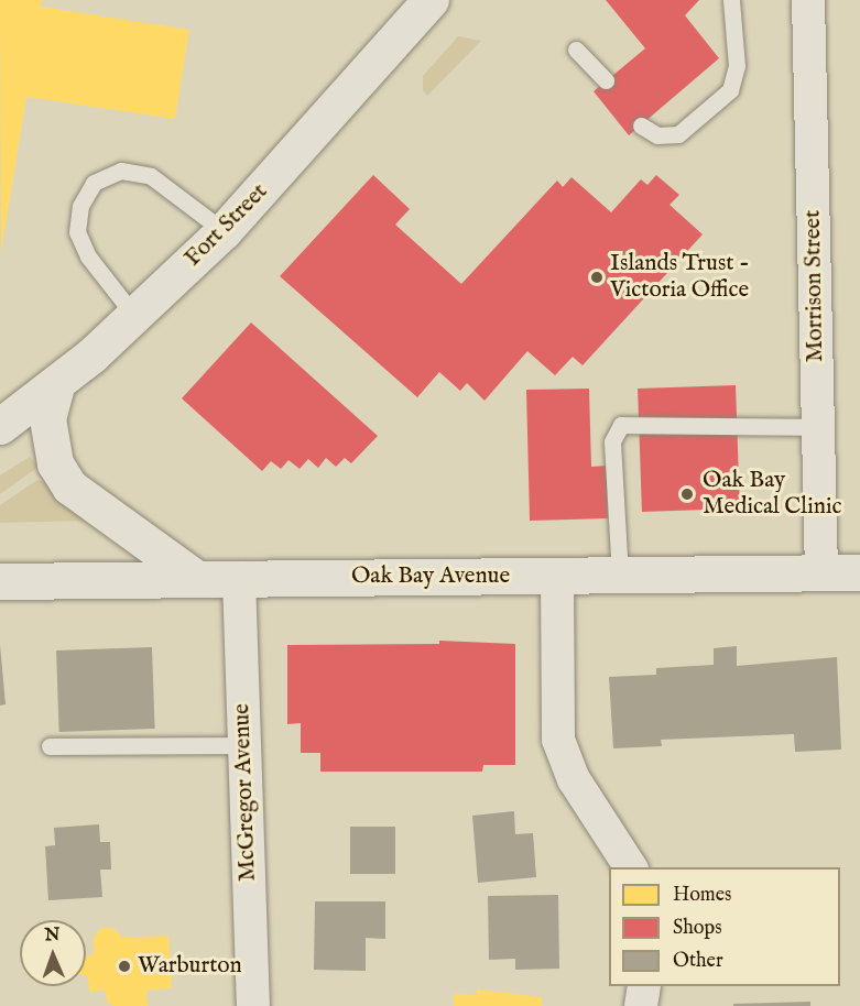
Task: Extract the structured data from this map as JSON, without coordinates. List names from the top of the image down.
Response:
{
  "streets": {
    "main road": ["Fort Street", "Oak Bay Avenue"],
    "street": ["Morrison Street", "McGregor Avenue"]
  },
  "crossings": [
    ["Morrison Street", "Oak Bay Avenue"],
    ["Oak Bay Avenue", "McGregor Avenue"]
  ],
  "places": ["Islands Trust - Victoria Office", "Oak Bay Medical Clinic", "Warburton"],
  "legend": ["Homes", "Shops", "Other"],
  "north": "top"
}
